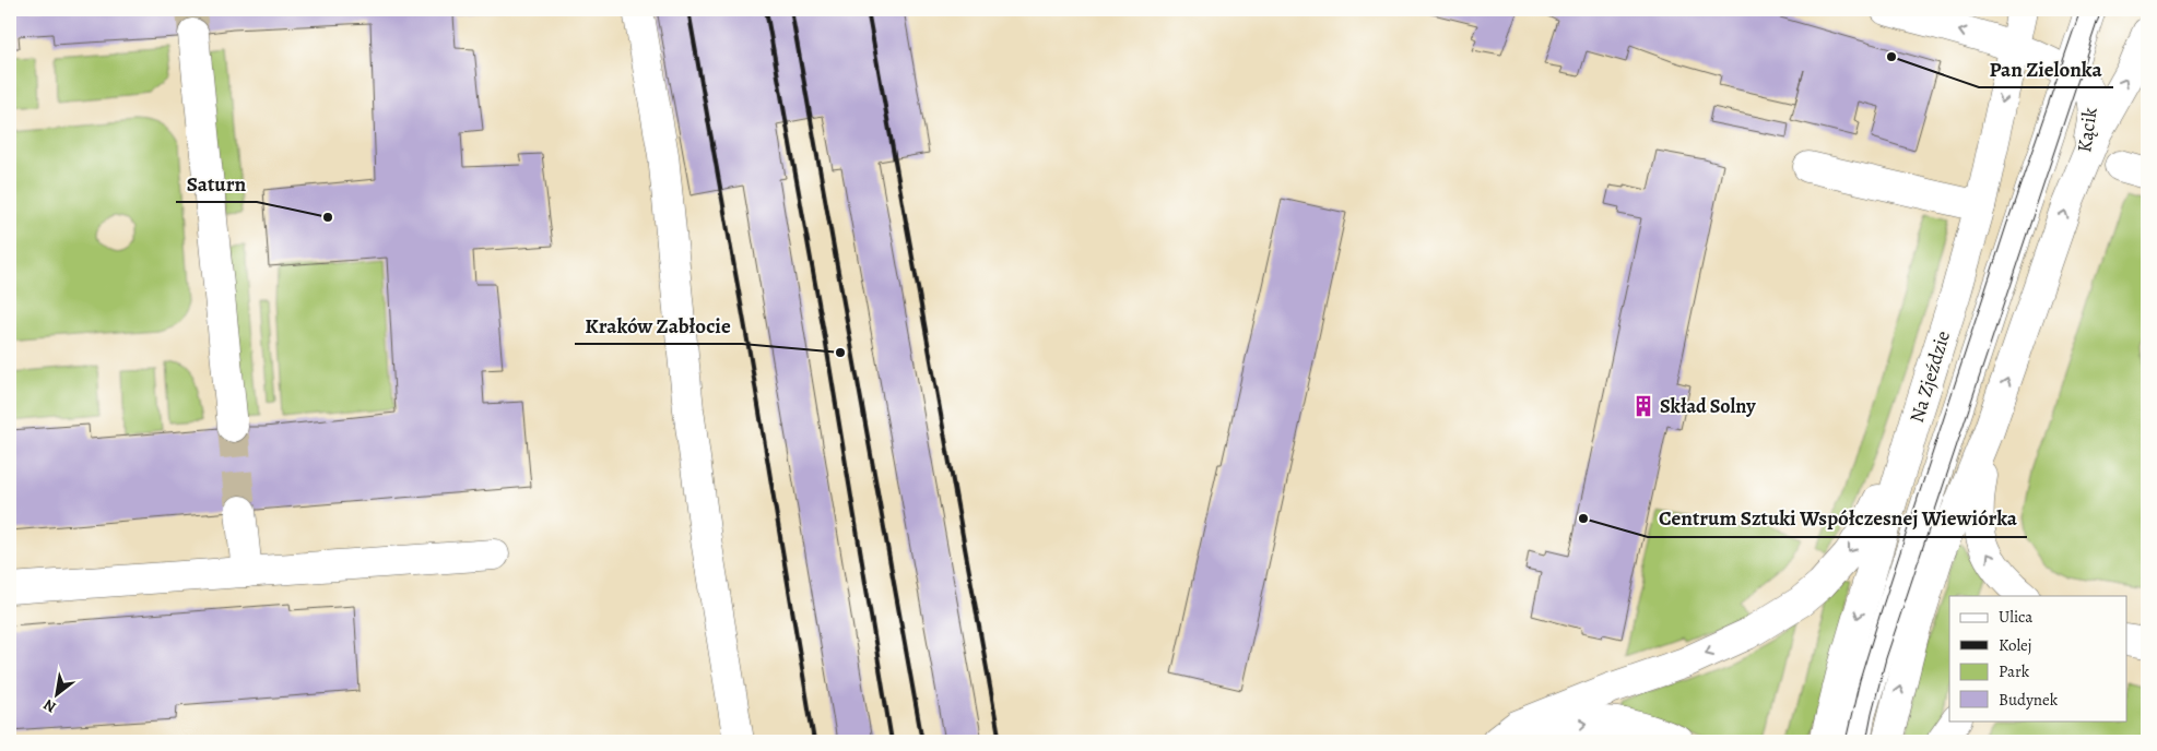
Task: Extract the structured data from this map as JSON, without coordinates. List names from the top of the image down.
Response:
{
  "streets": {
    "street": ["Kącik", "Na Zjeździe"]
  },
  "crossings": [
    ["Kącik", "Na Zjeździe"]
  ],
  "places": {
    "other": [
      "Pan Zielonka",
      "Saturn",
      "Kraków Zabłocie",
      "Centrum Sztuki Współczesnej Wiewiórka"
    ],
    "building": ["Skład Solny"]
  },
  "legend": [
    "Ulica",
    "Kolej",
    "Park",
    "Budynek"
  ],
  "north": "bottom left"
}
